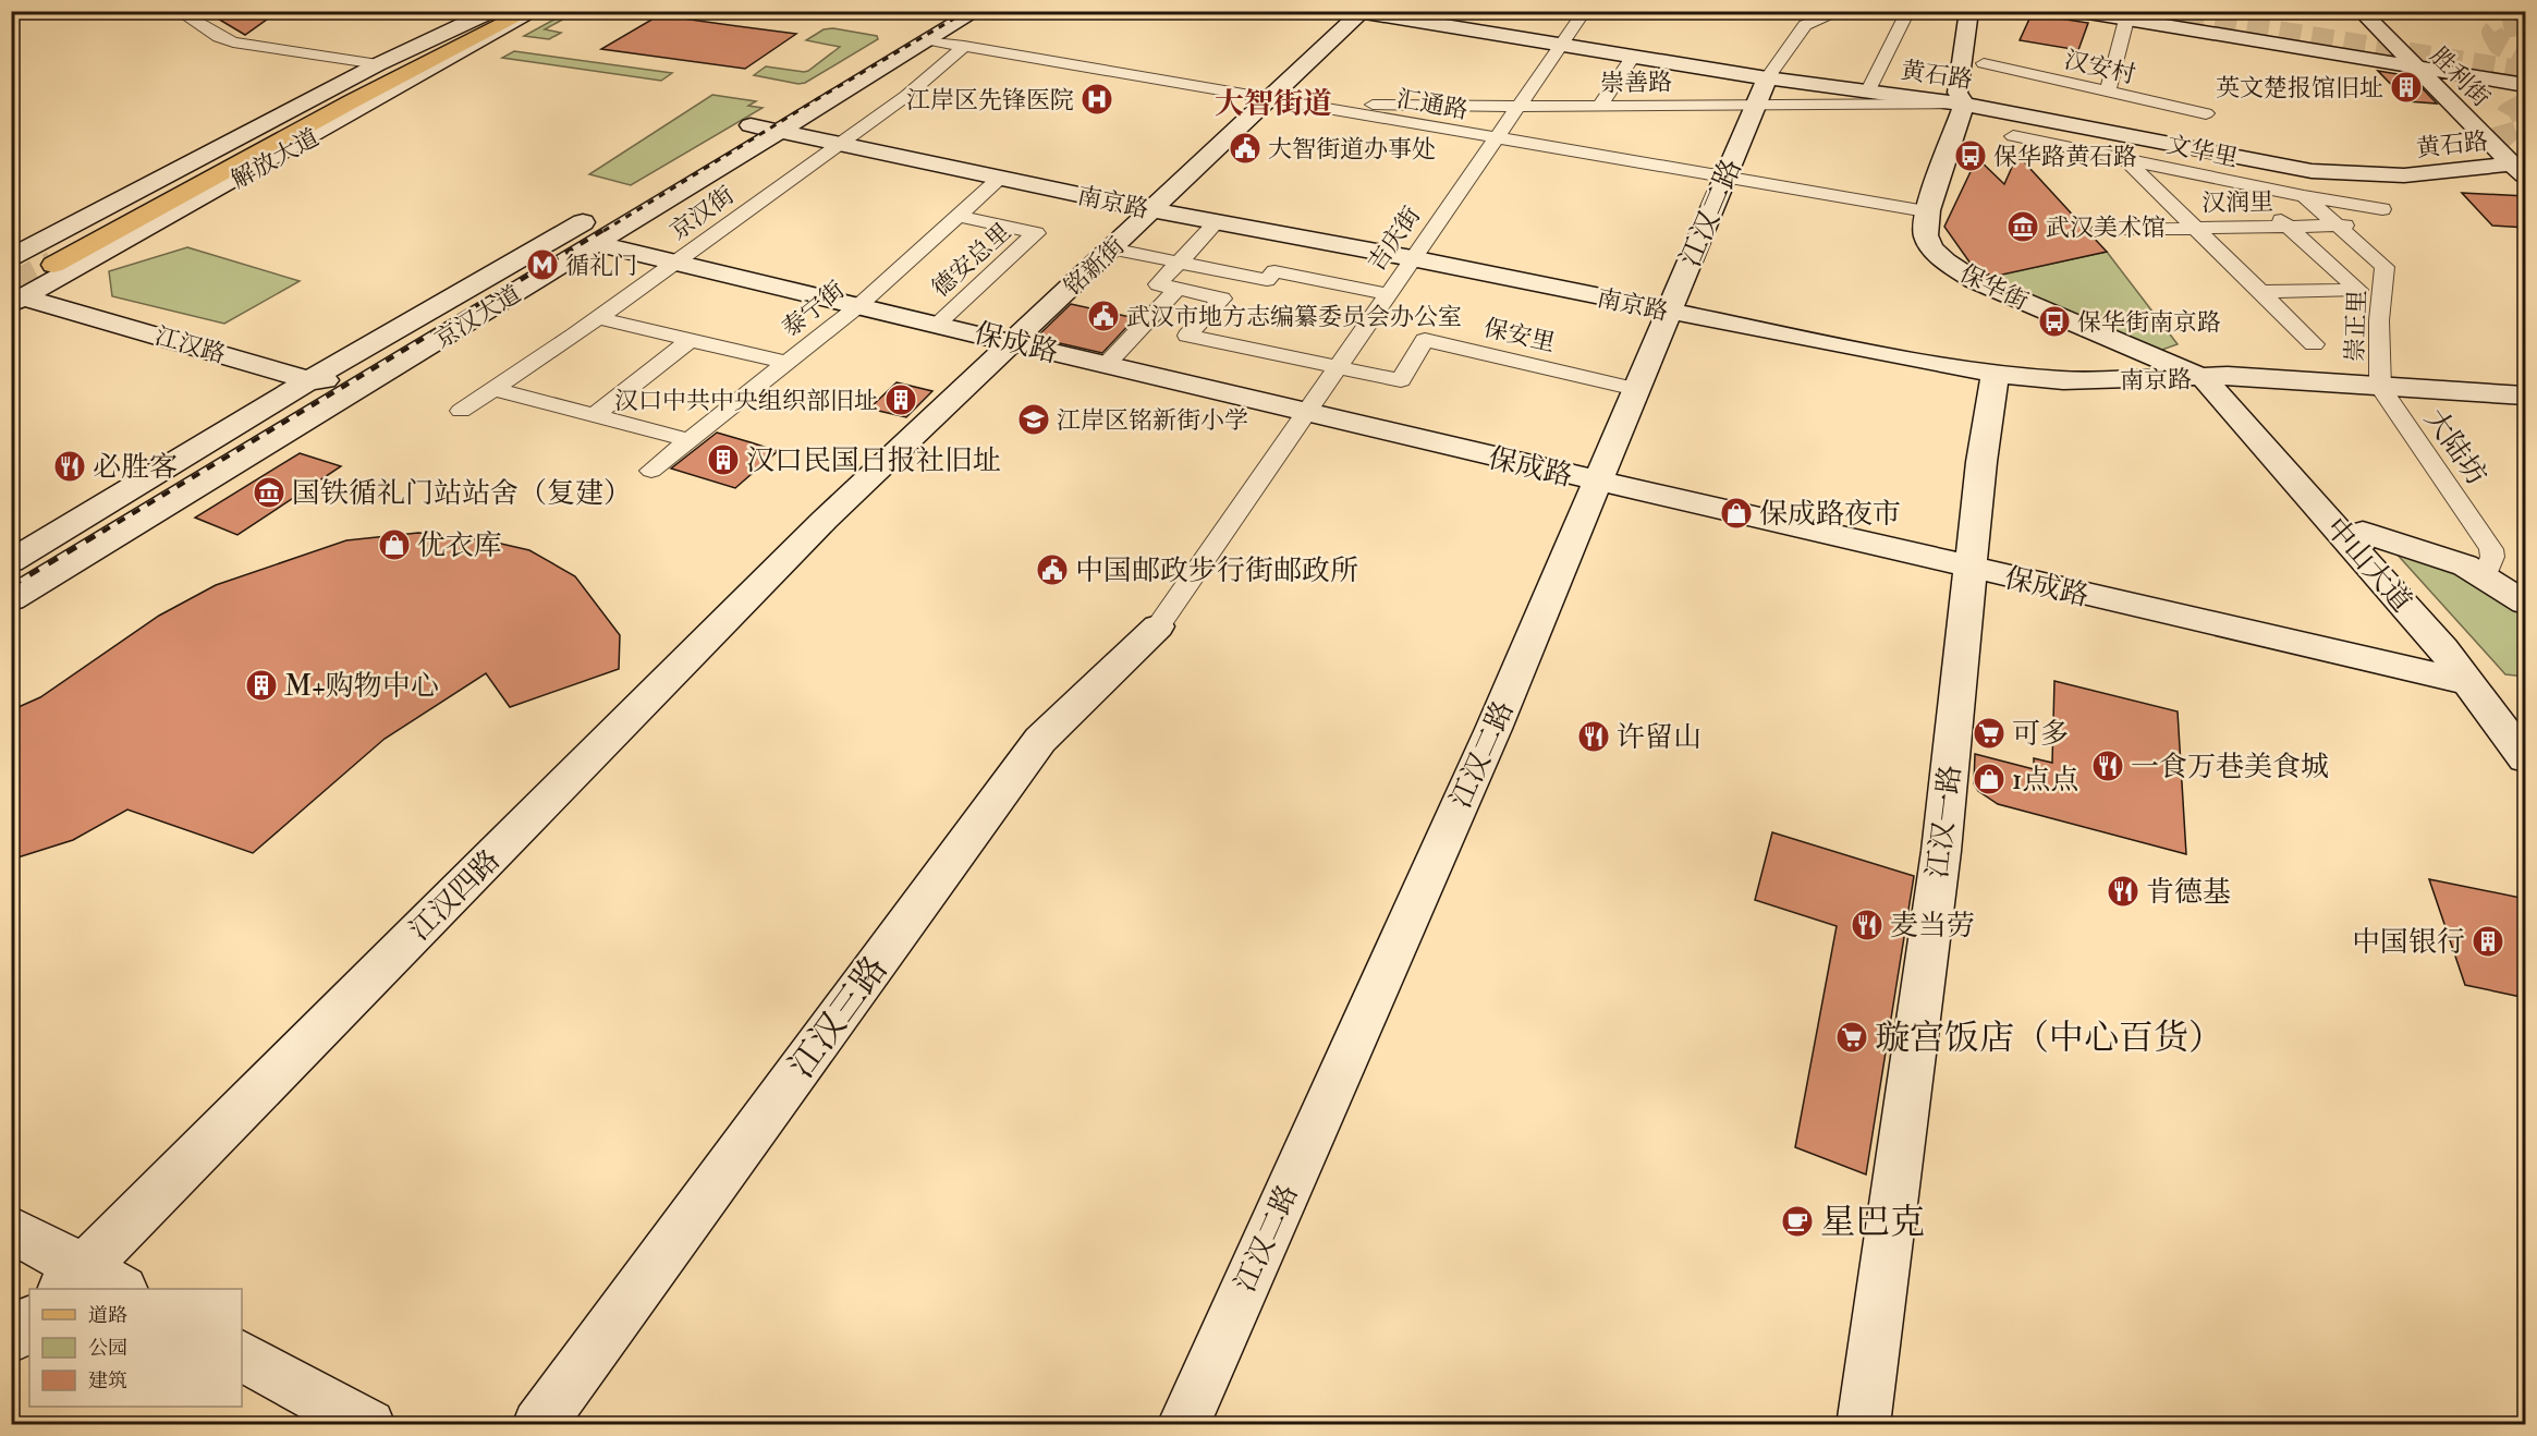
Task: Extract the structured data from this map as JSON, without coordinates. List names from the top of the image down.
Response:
{
  "streets": {
    "main road": ["解放大道"],
    "street": [
      "汉安村",
      "黄石路",
      "胜利街",
      "崇善路",
      "汇通路",
      "文华里",
      "南京路",
      "汉润里",
      "京汉街",
      "江汉二路",
      "吉庆街",
      "德安总里",
      "铭新街",
      "保华街",
      "泰宁街",
      "京汉大道",
      "崇正里",
      "保安里",
      "保成路",
      "江汉路",
      "大陆坊",
      "中山大道",
      "江汉一路",
      "江汉四路",
      "江汉三路"
    ]
  },
  "crossings": [
    ["汉安村", "黄石路"],
    ["汉安村", "崇善路"],
    ["汉安村", "保华街"],
    ["黄石路", "胜利街"],
    ["黄石路", "崇善路"],
    ["黄石路", "江汉二路"],
    ["黄石路", "吉庆街"],
    ["黄石路", "铭新街"],
    ["黄石路", "保华街"],
    ["崇善路", "汇通路"],
    ["崇善路", "江汉二路"],
    ["崇善路", "吉庆街"],
    ["崇善路", "保华街"],
    ["汇通路", "京汉街"],
    ["汇通路", "江汉二路"],
    ["汇通路", "吉庆街"],
    ["汇通路", "铭新街"],
    ["汇通路", "保华街"],
    ["汇通路", "京汉大道"],
    ["文华里", "汉润里"],
    ["解放大道", "江汉路"],
    ["南京路", "京汉街"],
    ["南京路", "江汉二路"],
    ["南京路", "吉庆街"],
    ["南京路", "铭新街"],
    ["南京路", "保华街"],
    ["南京路", "泰宁街"],
    ["南京路", "京汉大道"],
    ["南京路", "崇正里"],
    ["南京路", "大陆坊"],
    ["南京路", "中山大道"],
    ["南京路", "江汉一路"],
    ["汉润里", "崇正里"],
    ["京汉街", "保成路"],
    ["江汉二路", "保安里"],
    ["江汉二路", "保成路"],
    ["吉庆街", "保安里"],
    ["吉庆街", "保成路"],
    ["吉庆街", "江汉三路"],
    ["德安总里", "泰宁街"],
    ["德安总里", "保成路"],
    ["铭新街", "保成路"],
    ["铭新街", "江汉四路"],
    ["保华街", "中山大道"],
    ["泰宁街", "保成路"],
    ["京汉大道", "保成路"],
    ["京汉大道", "江汉路"],
    ["崇正里", "大陆坊"],
    ["保成路", "中山大道"],
    ["保成路", "江汉一路"]
  ],
  "districts": ["大智街道"],
  "places": {
    "building": [
      "英文楚报馆旧址",
      "汉口中共中央组织部旧址",
      "汉口民国日报社旧址",
      "M+购物中心",
      "中国银行"
    ],
    "hospital": ["江岸区先锋医院"],
    "public building": ["大智街道办事处", "武汉市地方志编纂委员会办公室", "中国邮政步行街邮政所"],
    "bus stop": ["保华路黄石路", "保华街南京路"],
    "museum": ["武汉美术馆", "国铁循礼门站站舍（复建）"],
    "metro station": ["循礼门"],
    "school or university": ["江岸区铭新街小学"],
    "restaurant": [
      "必胜客",
      "许留山",
      "一食万巷美食城",
      "肯德基",
      "麦当劳"
    ],
    "shop": ["保成路夜市", "优衣库", "1点点"],
    "supermarket": ["可多", "璇宫饭店（中心百货）"],
    "cafe": ["星巴克"]
  },
  "legend": ["道路", "公园", "建筑"]
}
